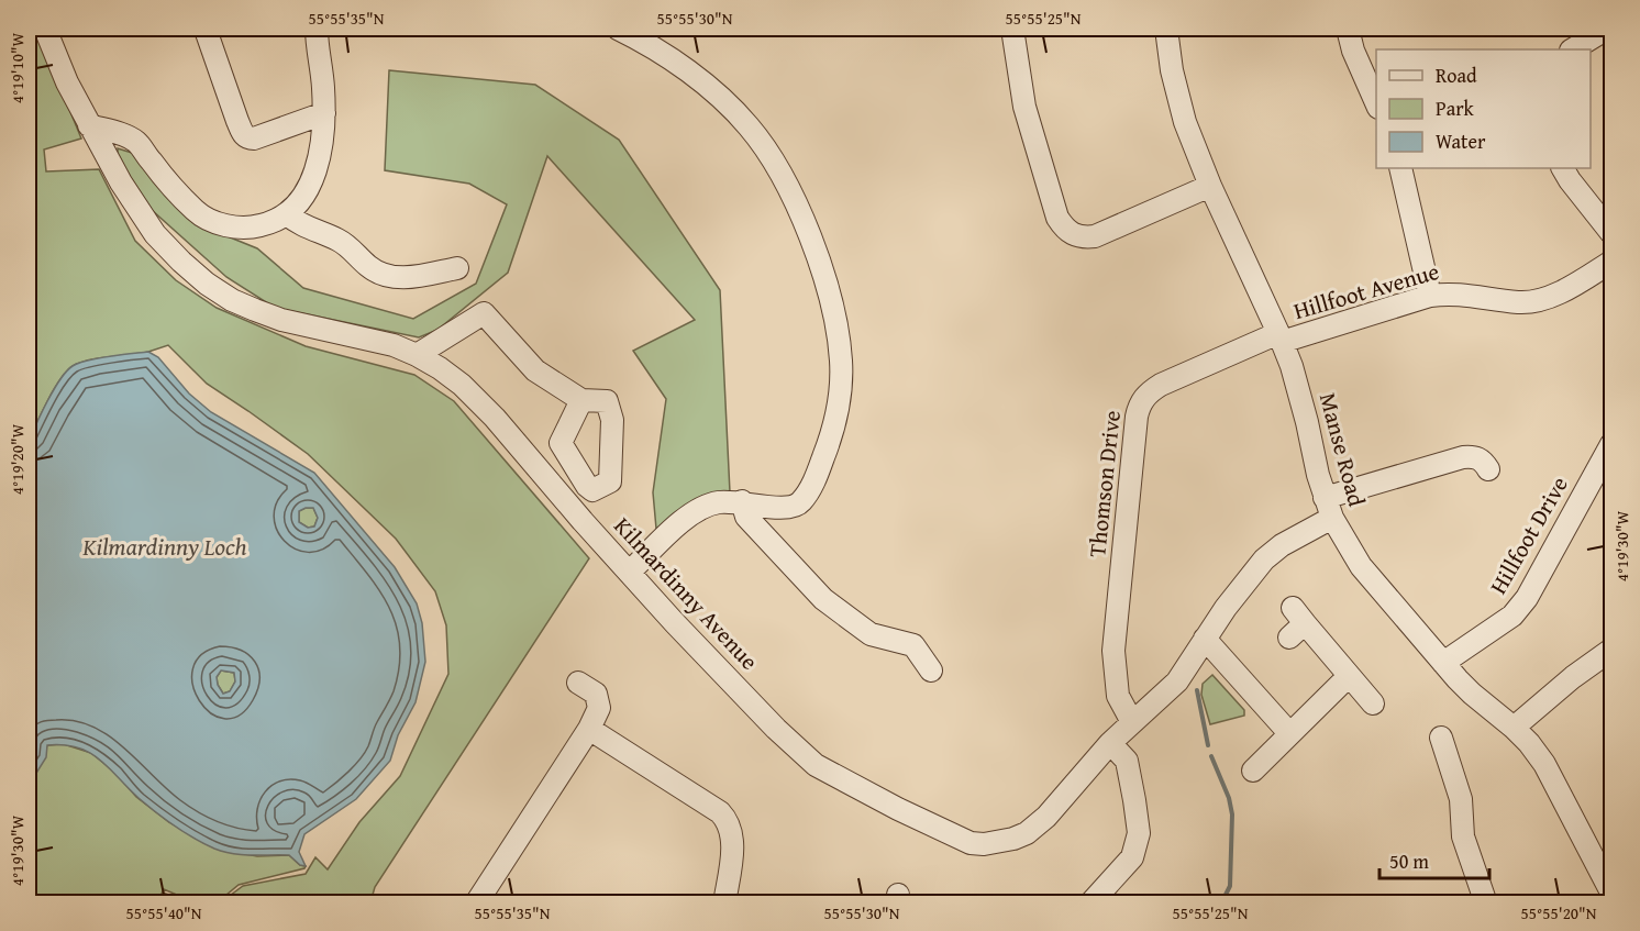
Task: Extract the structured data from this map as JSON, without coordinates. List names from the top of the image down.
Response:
{
  "streets": {
    "street": [
      "Hillfoot Avenue",
      "Manse Road",
      "Thomson Drive",
      "Hillfoot Drive",
      "Kilmardinny Avenue"
    ]
  },
  "crossings": [
    ["Hillfoot Avenue", "Manse Road"],
    ["Hillfoot Avenue", "Thomson Drive"],
    ["Manse Road", "Thomson Drive"],
    ["Manse Road", "Hillfoot Drive"],
    ["Manse Road", "Kilmardinny Avenue"],
    ["Thomson Drive", "Kilmardinny Avenue"]
  ],
  "water": ["Kilmardinny Loch"],
  "legend": ["Road", "Park", "Water"],
  "scale_bar": "50 m",
  "coordinates": [
    "55°55'35\"N",
    "55°55'30\"N",
    "55°55'25\"N",
    "4°19'10\"W",
    "4°19'20\"W",
    "4°19'30\"W",
    "55°55'40\"N",
    "55°55'20\"N"
  ]
}
